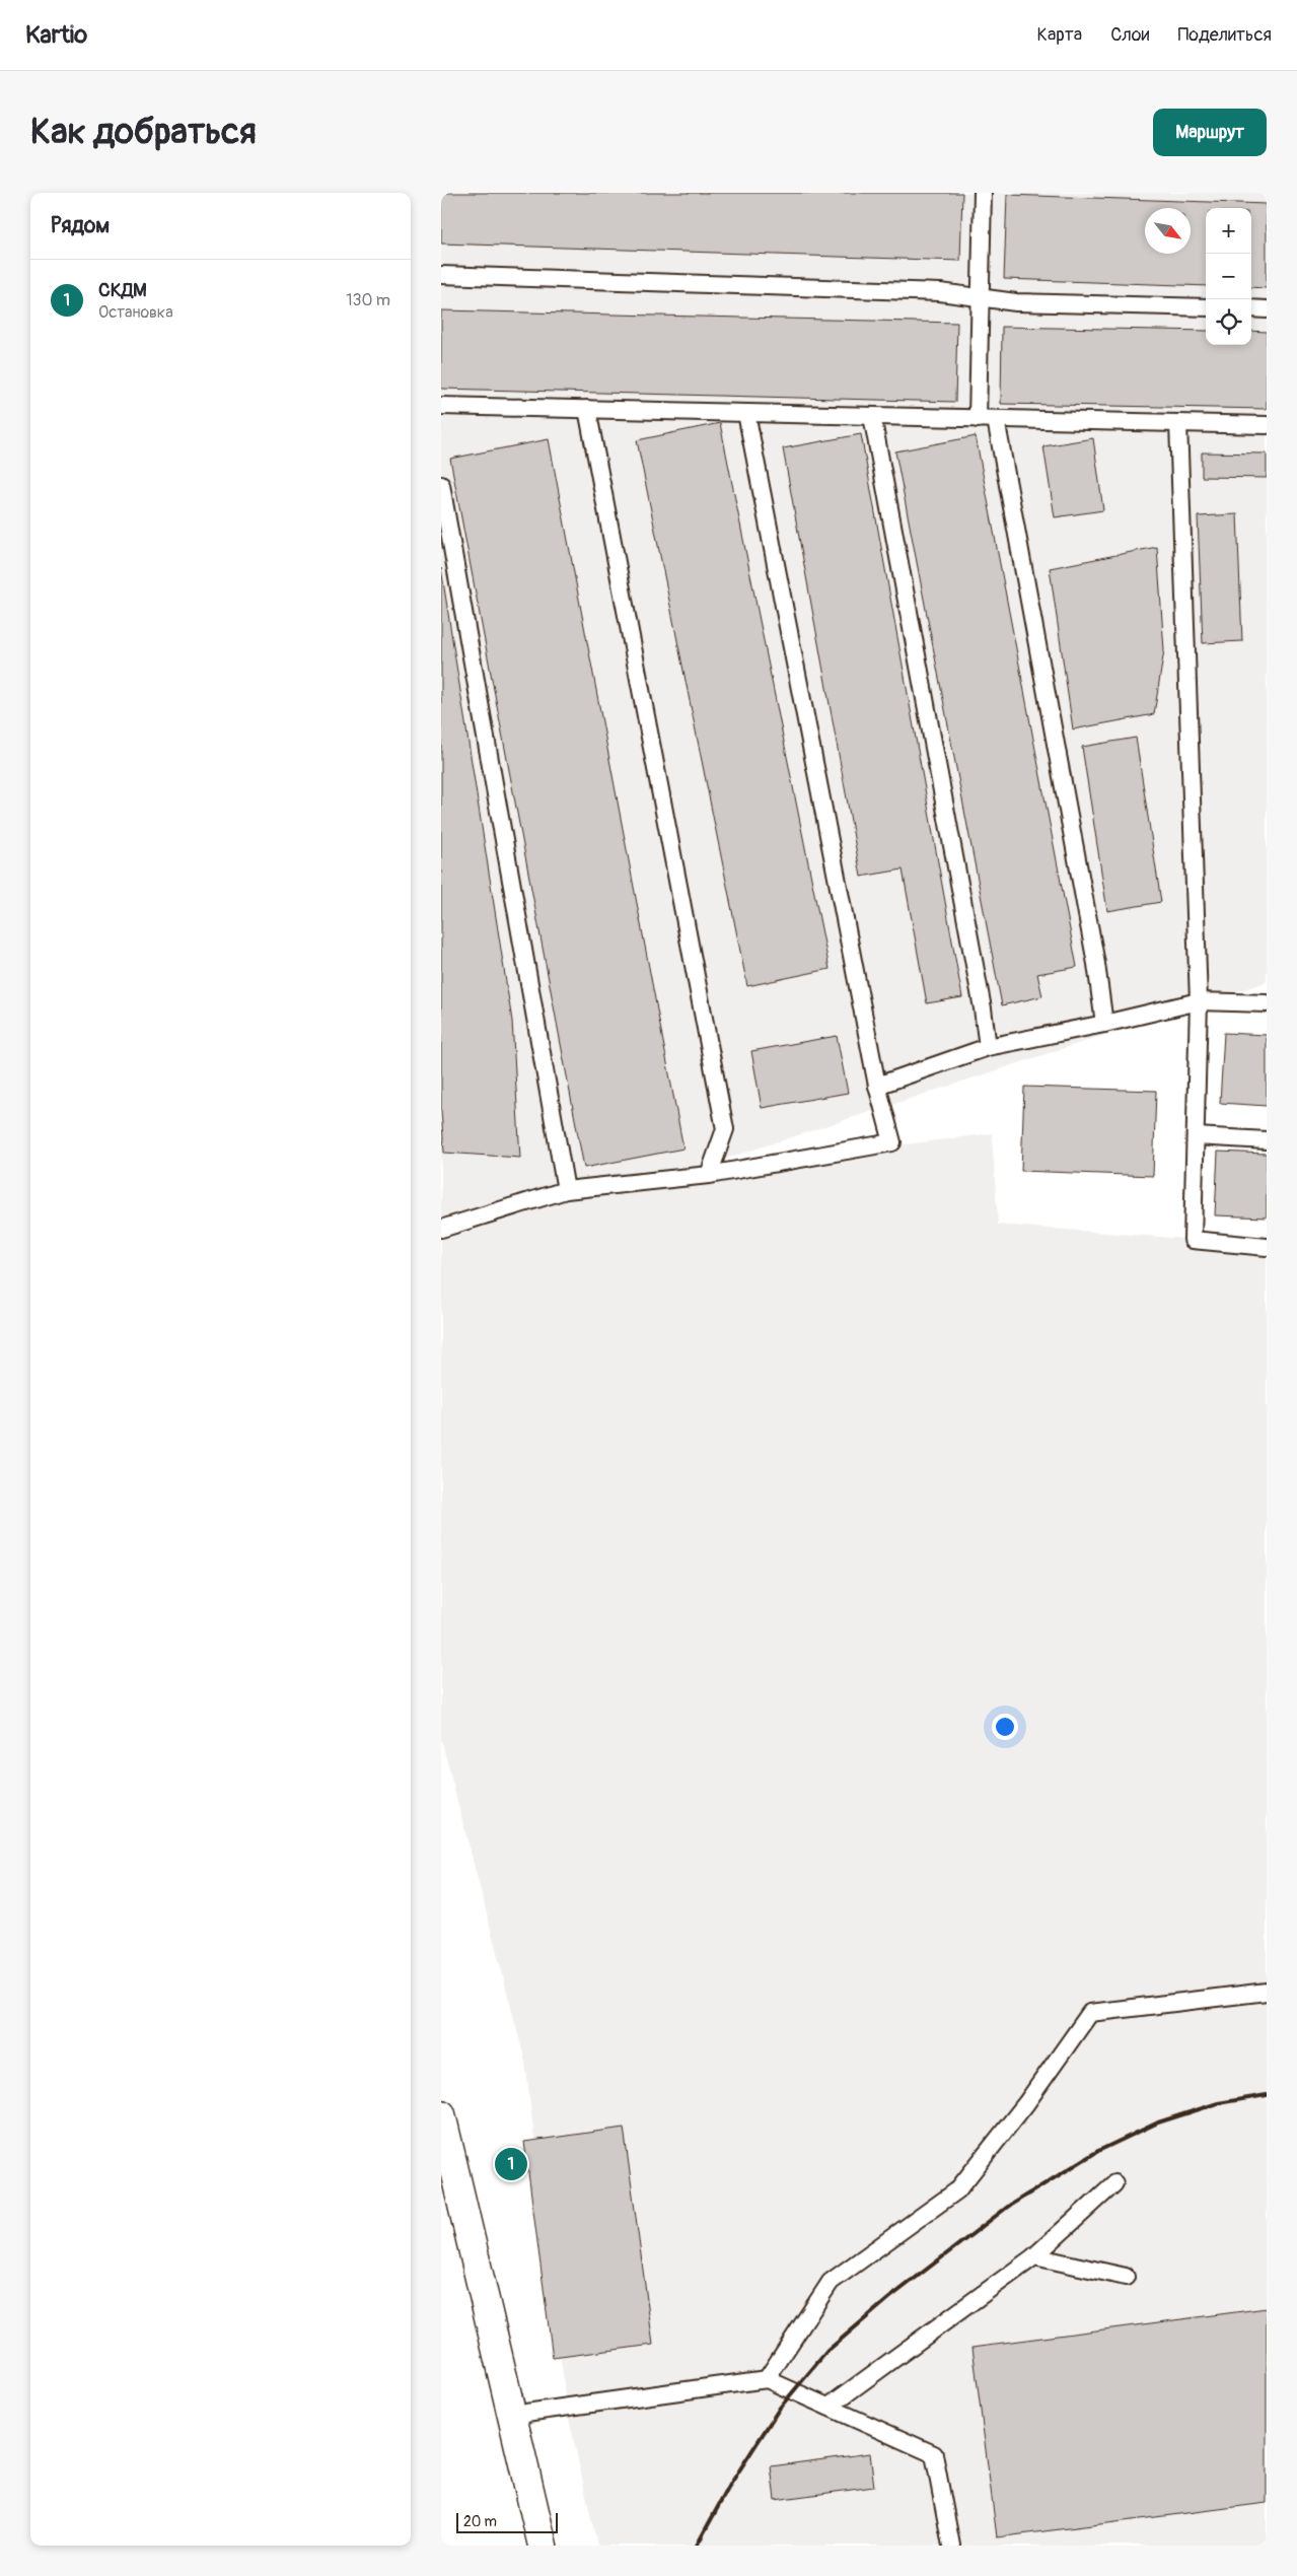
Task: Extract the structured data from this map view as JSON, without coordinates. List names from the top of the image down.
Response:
{
  "scale_bar": "20 m",
  "north": "bottom right",
  "page": {
    "header": "Kartio",
    "nav": ["Карта", "Слои", "Поделиться"],
    "buttons": "Маршрут",
    "title": "Как добраться",
    "heading": "Рядом",
    "map_buttons": ["+", "−"],
    "list": [
      {
        "mark": "1",
        "name": "СКДМ",
        "note": "Остановка",
        "value": "130 m"
      }
    ],
    "pins": "1",
    "scale": "20 m"
  }
}
